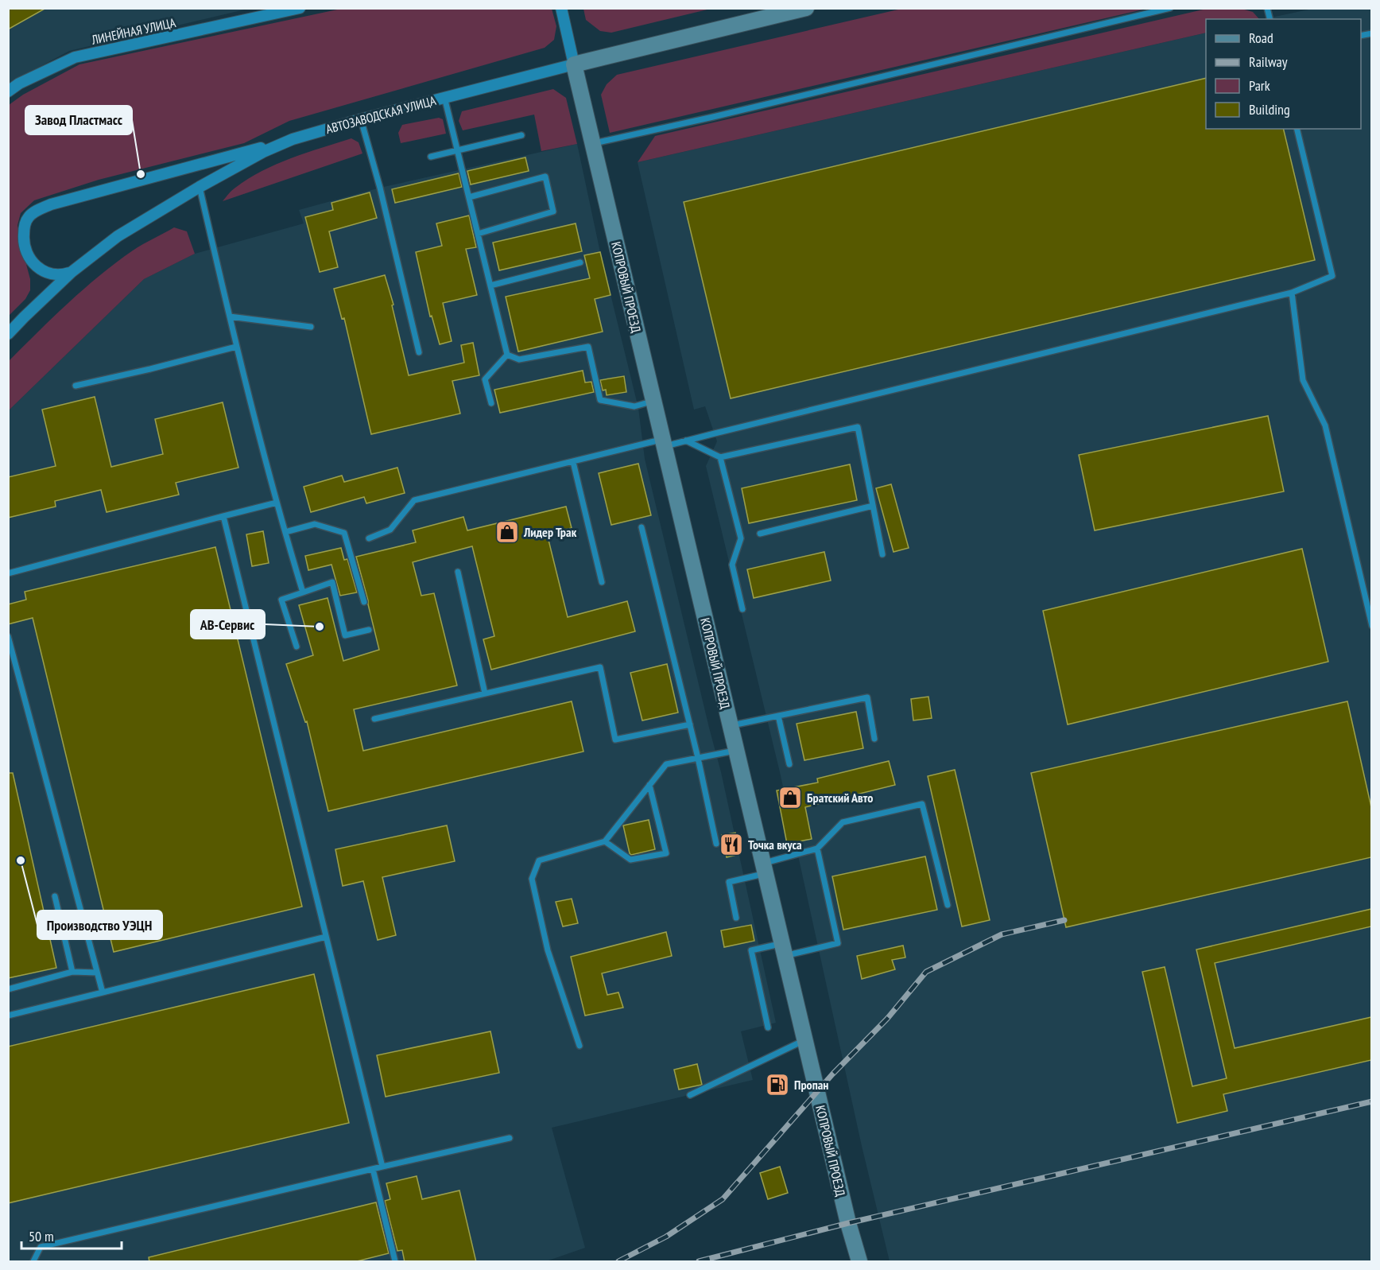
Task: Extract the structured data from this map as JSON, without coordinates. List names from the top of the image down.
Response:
{
  "streets": {
    "main road": ["АВТОЗАВОДСКАЯ УЛИЦА", "КОПРОВЫЙ ПРОЕЗД"],
    "street": ["ЛИНЕЙНАЯ УЛИЦА"]
  },
  "crossings": [
    ["АВТОЗАВОДСКАЯ УЛИЦА", "КОПРОВЫЙ ПРОЕЗД"]
  ],
  "places": {
    "other": ["Завод Пластмасс", "АВ-Сервис", "Производство УЭЦН"],
    "shop": ["Лидер Трак", "Братский Авто"],
    "restaurant": ["Точка вкуса"],
    "fuel station": ["Пропан"]
  },
  "legend": [
    "Road",
    "Railway",
    "Park",
    "Building"
  ],
  "scale_bar": "50 m"
}
